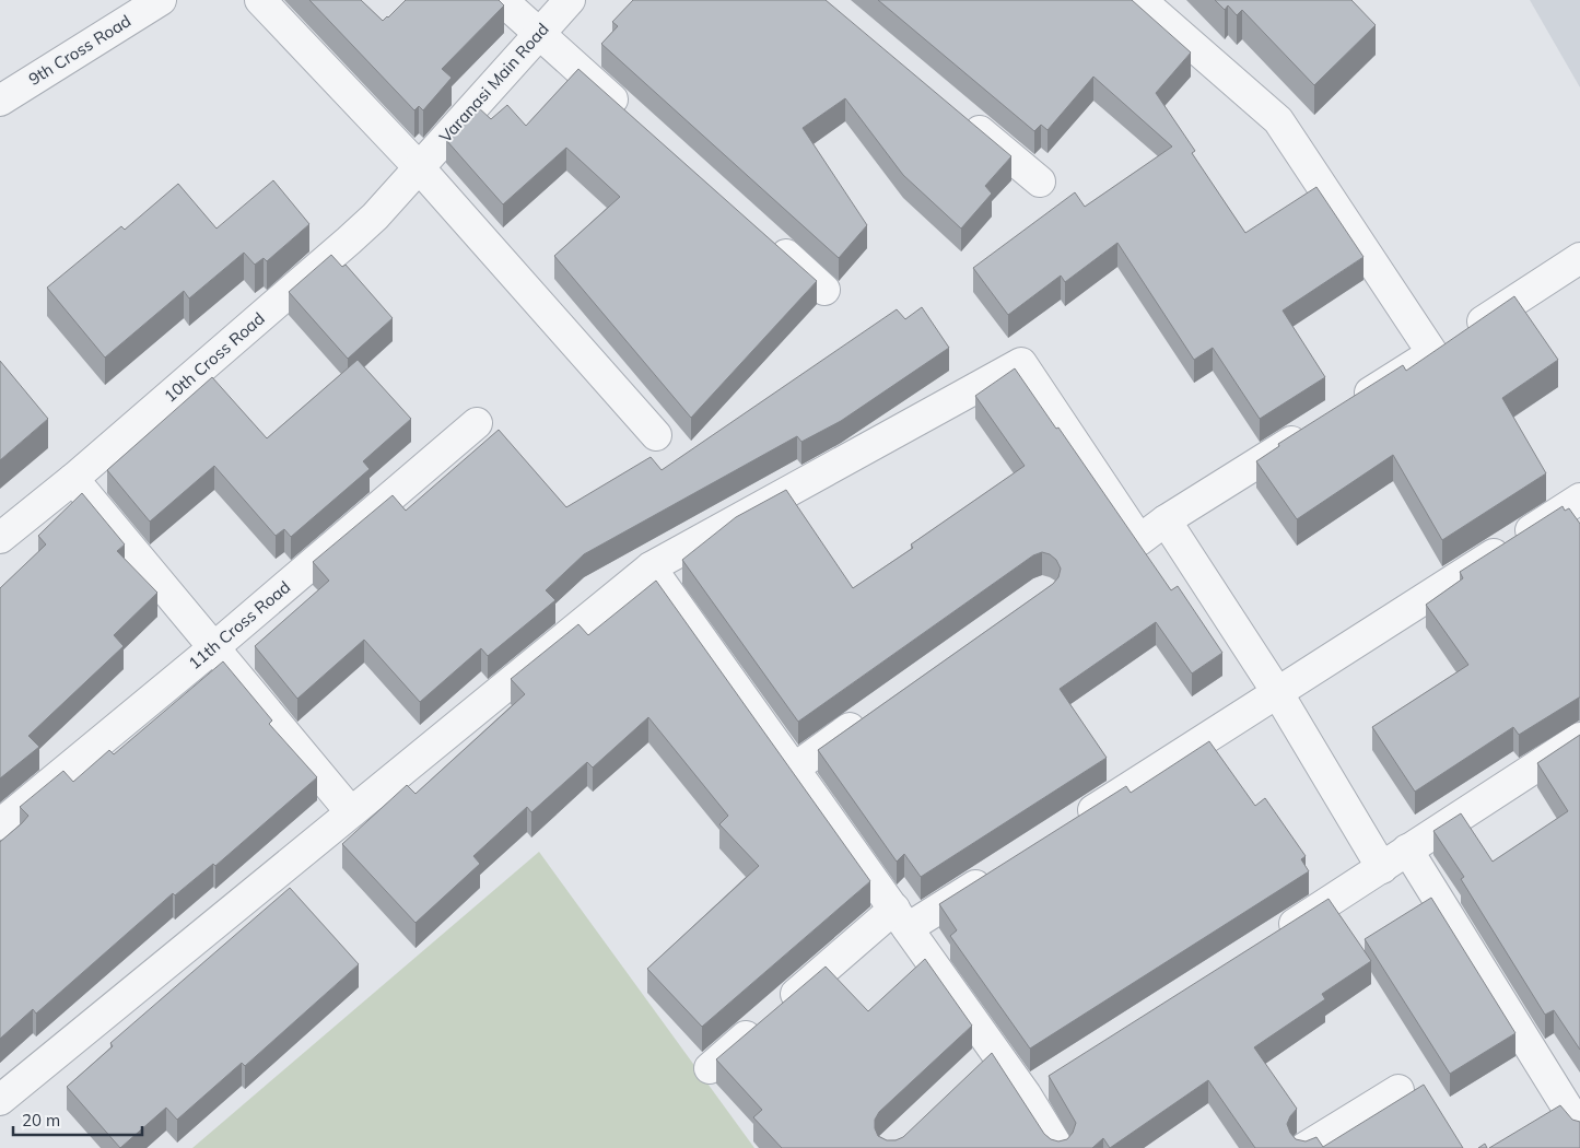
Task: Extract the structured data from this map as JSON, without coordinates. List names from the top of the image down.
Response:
{
  "streets": {
    "street": [
      "9th Cross Road",
      "Varanasi Main Road",
      "10th Cross Road",
      "11th Cross Road"
    ]
  },
  "crossings": [
    ["Varanasi Main Road", "10th Cross Road"]
  ],
  "scale_bar": "20 m"
}
